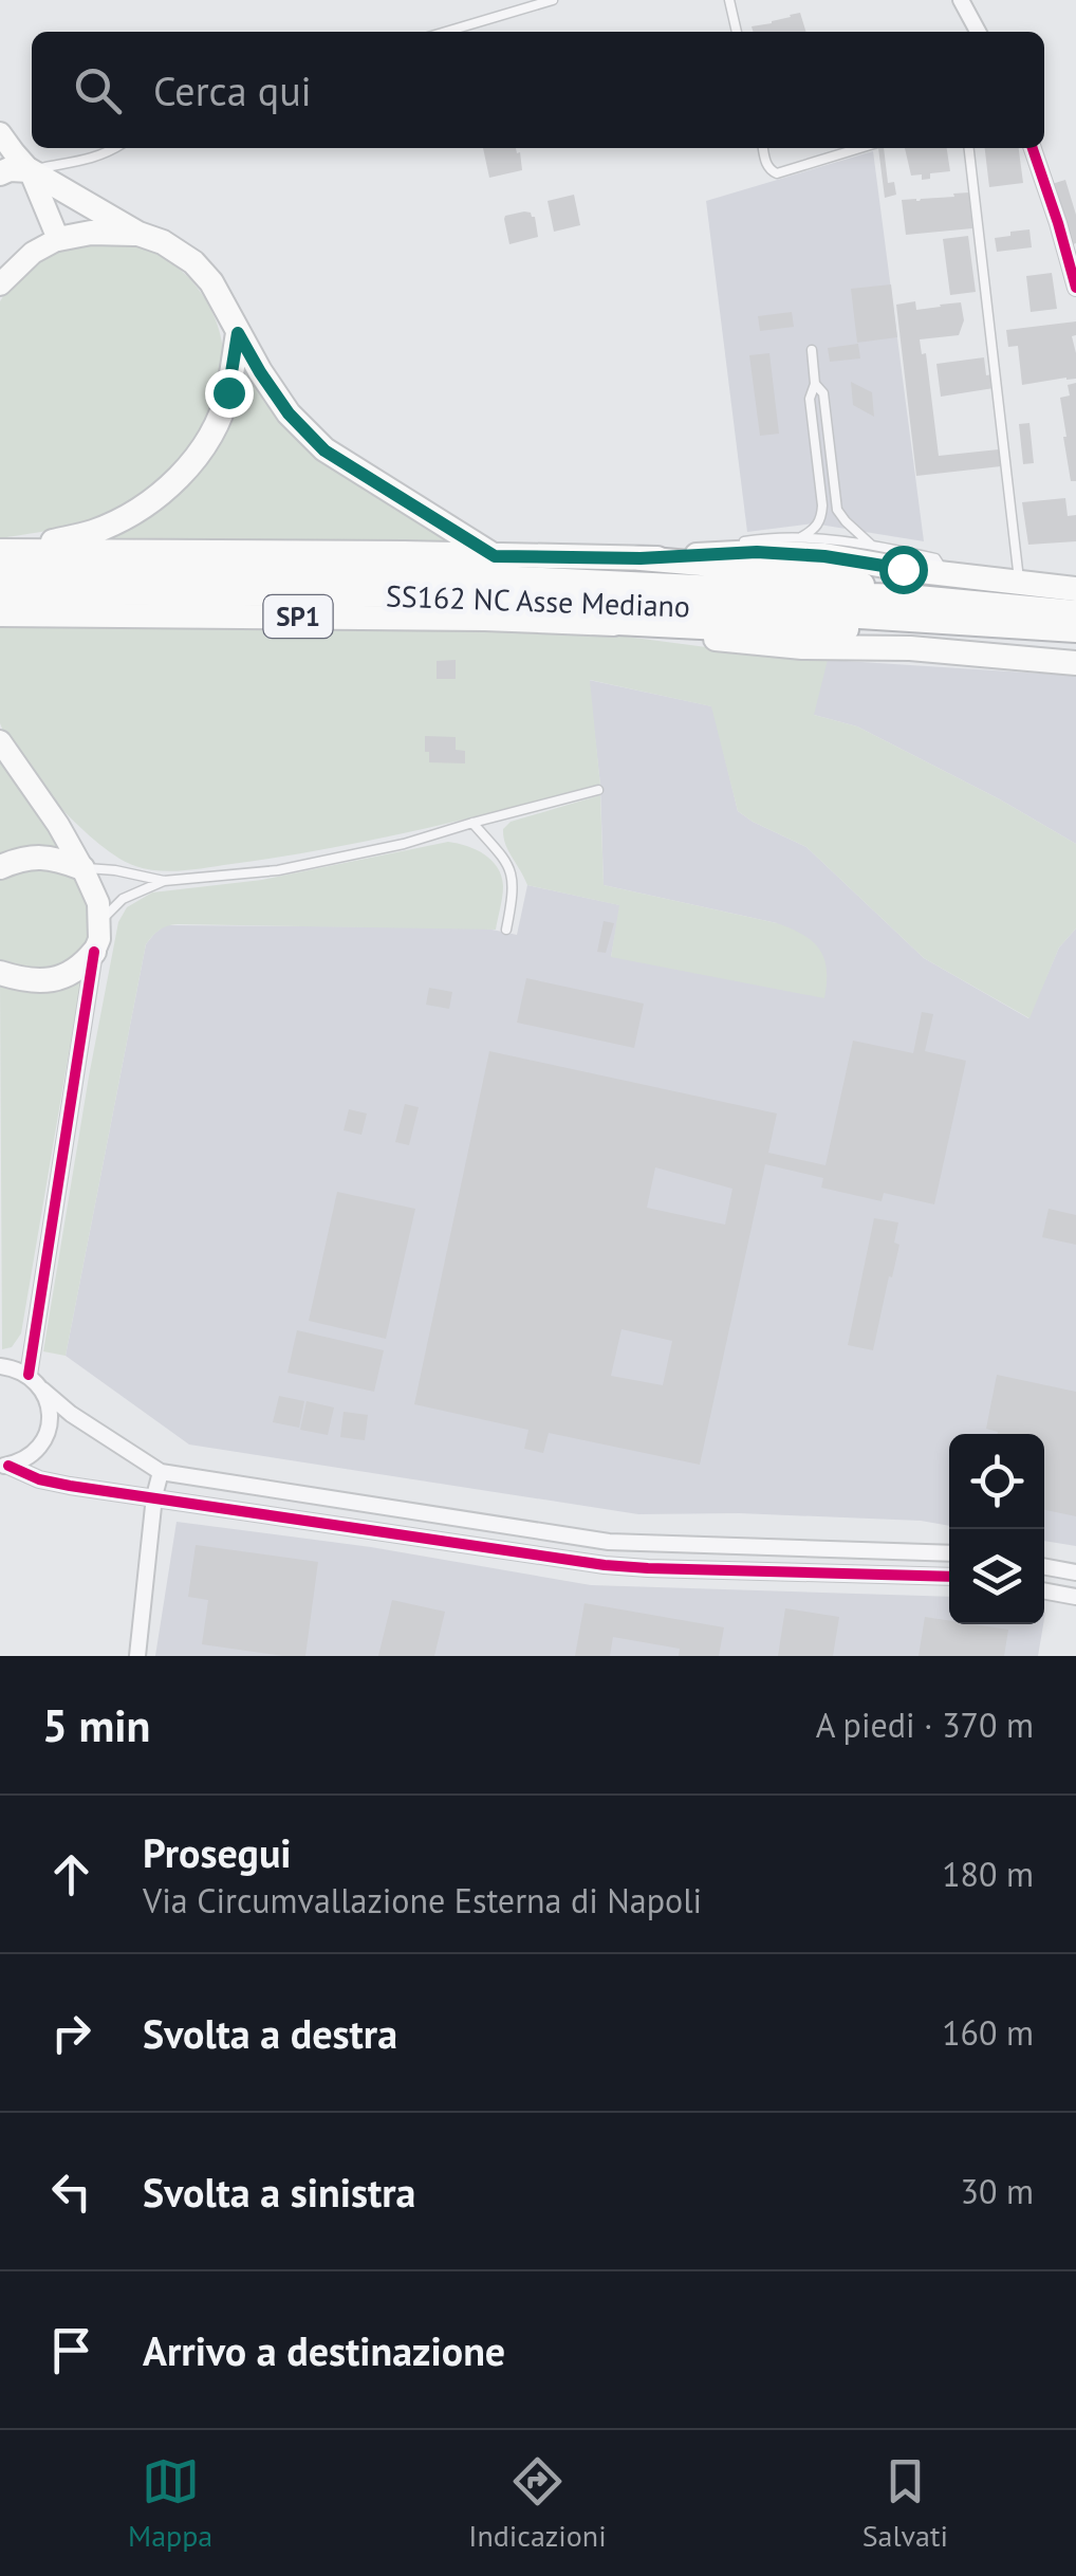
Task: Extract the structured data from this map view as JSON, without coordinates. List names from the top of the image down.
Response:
{
  "streets": {
    "main road": ["SS162 NC Asse Mediano", "SP1"]
  },
  "page": {
    "search": "Cerca qui",
    "heading": ["5 min", "A piedi · 370 m"],
    "list": [
      ["Prosegui", "Via Circumvallazione Esterna di Napoli", "180 m"],
      ["Svolta a destra", "160 m"],
      ["Svolta a sinistra", "30 m"],
      "Arrivo a destinazione"
    ],
    "nav": ["Mappa", "Indicazioni", "Salvati"]
  }
}
